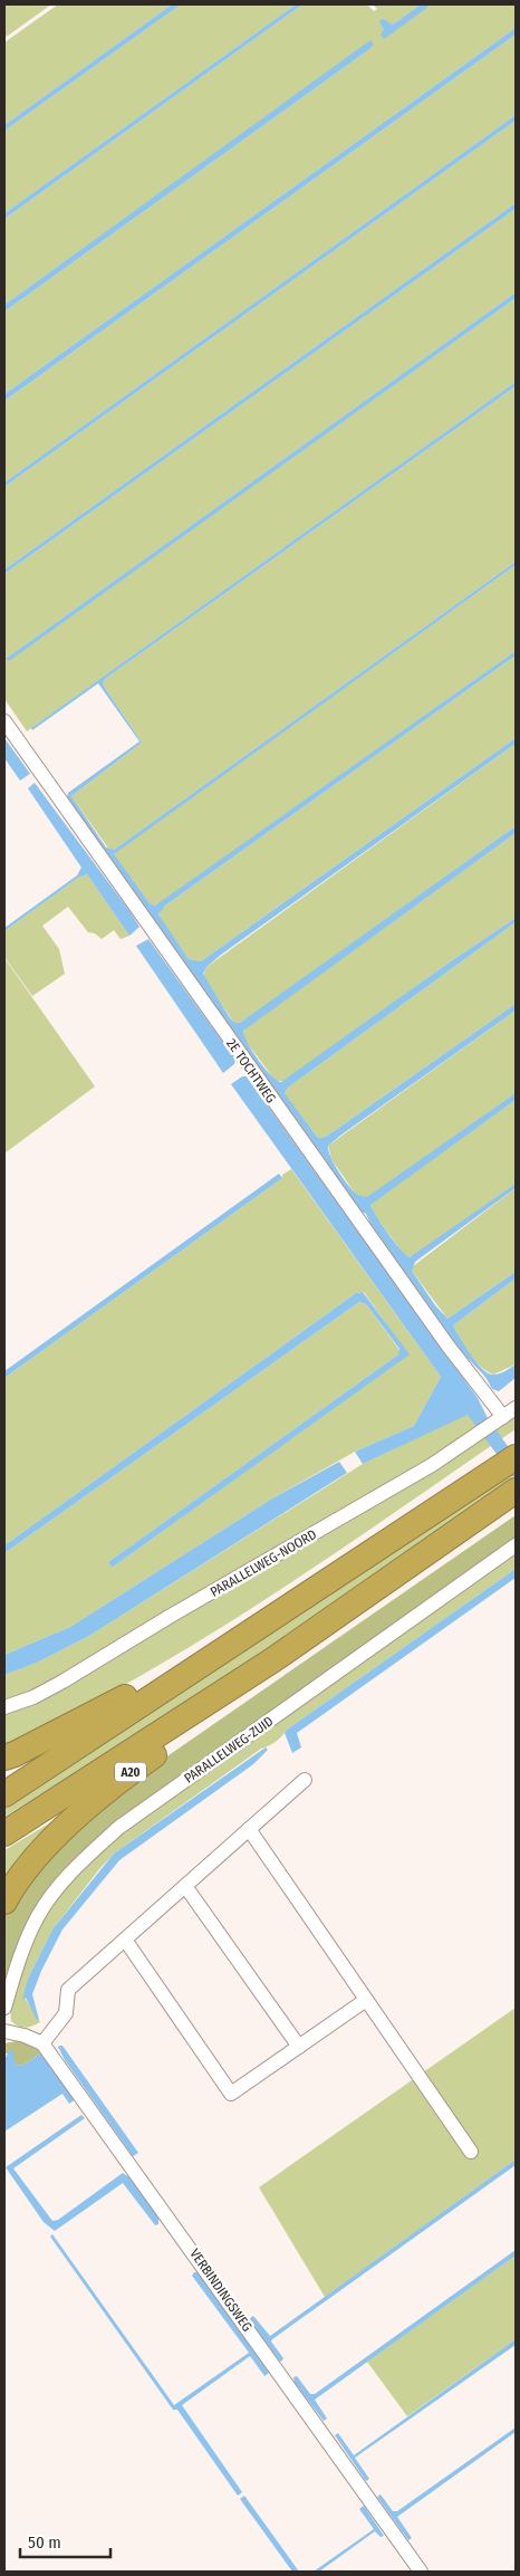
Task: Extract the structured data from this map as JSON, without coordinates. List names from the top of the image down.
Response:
{
  "streets": {
    "highway": ["A20"],
    "street": [
      "2E TOCHTWEG",
      "PARALLELWEG-NOORD",
      "PARALLELWEG-ZUID",
      "VERBINDINGSWEG"
    ]
  },
  "crossings": [
    ["2E TOCHTWEG", "PARALLELWEG-NOORD"]
  ],
  "scale_bar": "50 m"
}
